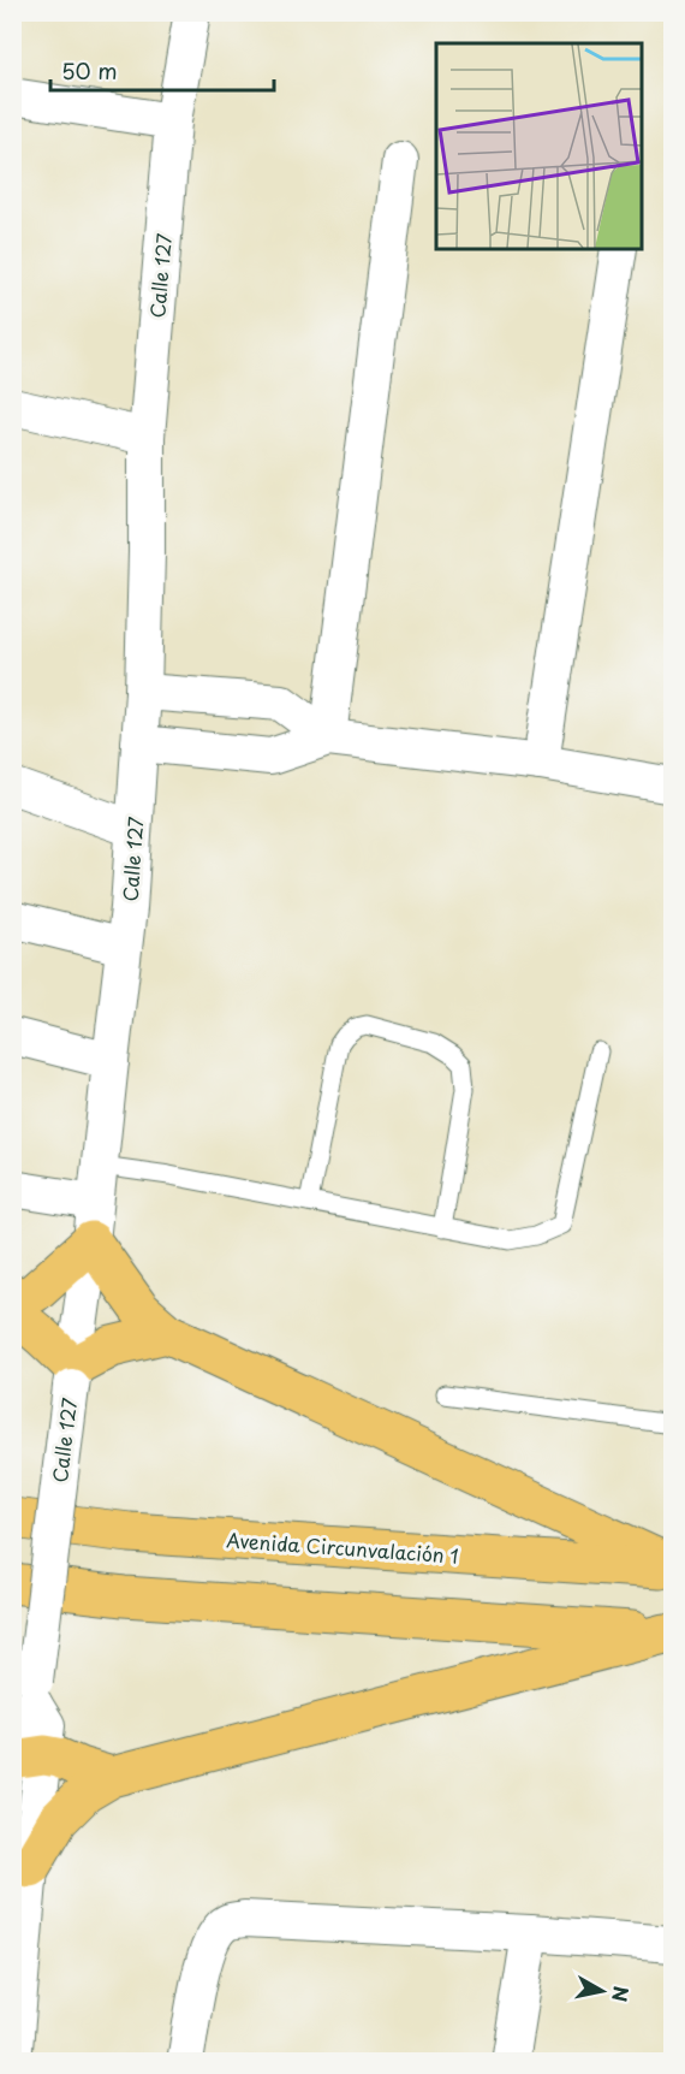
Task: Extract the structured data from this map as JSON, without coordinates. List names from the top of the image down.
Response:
{
  "streets": {
    "main road": ["Avenida Circunvalación 1"],
    "street": ["Calle 127"]
  },
  "scale_bar": "50 m",
  "north": "right"
}
